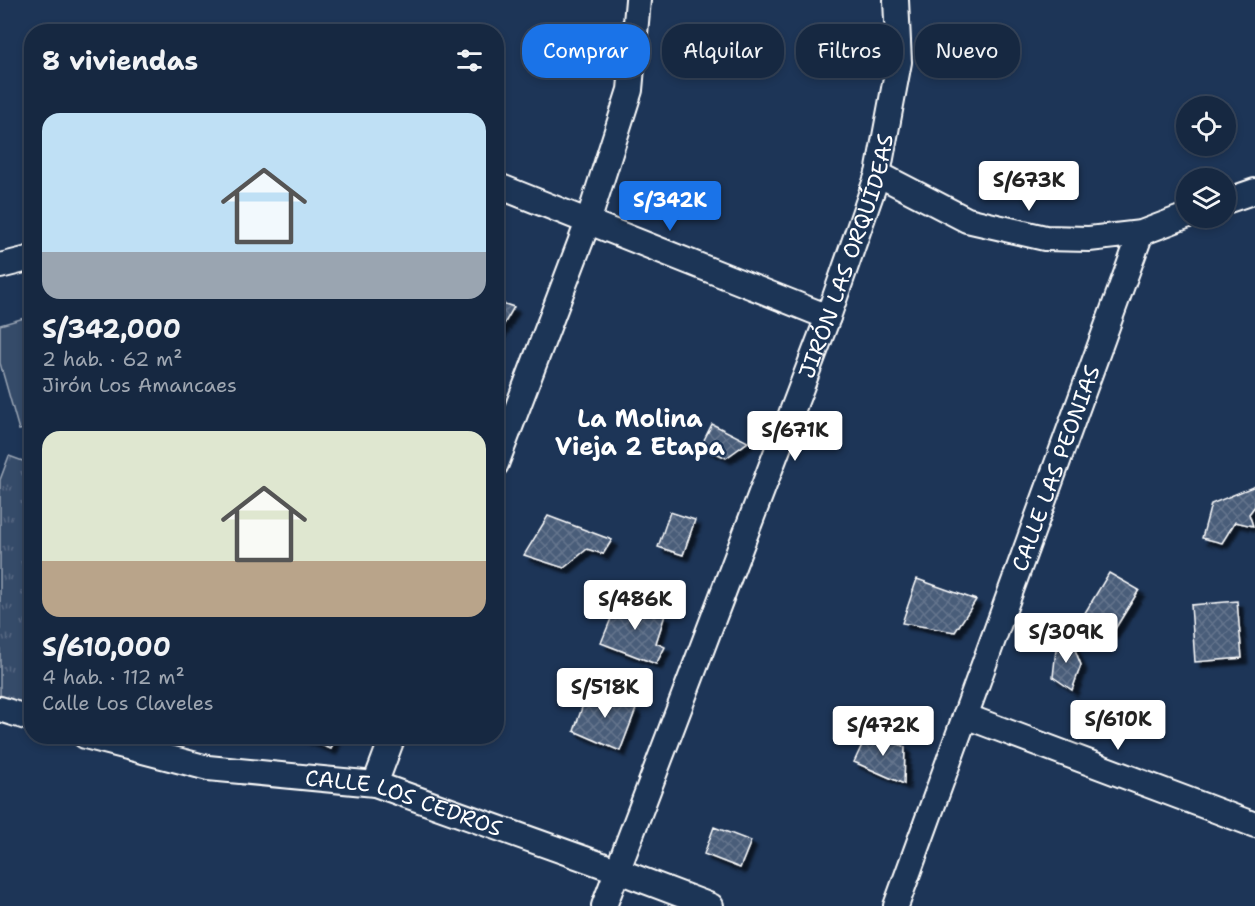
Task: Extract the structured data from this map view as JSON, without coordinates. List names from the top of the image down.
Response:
{
  "streets": {
    "street": ["JIRÓN LAS ORQUÍDEAS", "CALLE LAS PEONIAS", "CALLE LOS CEDROS"]
  },
  "crossings": [
    ["JIRÓN LAS ORQUÍDEAS", "CALLE LOS CEDROS"]
  ],
  "districts": ["La Molina Vieja 2 Etapa"],
  "page": {
    "chip": [
      "Comprar",
      "Alquilar",
      "Filtros",
      "Nuevo"
    ],
    "heading": "8 viviendas",
    "list": [
      {
        "name": "S/342,000",
        "note": "2 hab. · 62 m² · Jirón Los Amancaes"
      },
      {
        "name": "S/610,000",
        "note": "4 hab. · 112 m² · Calle Los Claveles"
      }
    ],
    "price": [
      "S/673K",
      "S/342K",
      "S/671K",
      "S/486K",
      "S/309K",
      "S/518K",
      "S/610K",
      "S/472K"
    ]
  }
}
